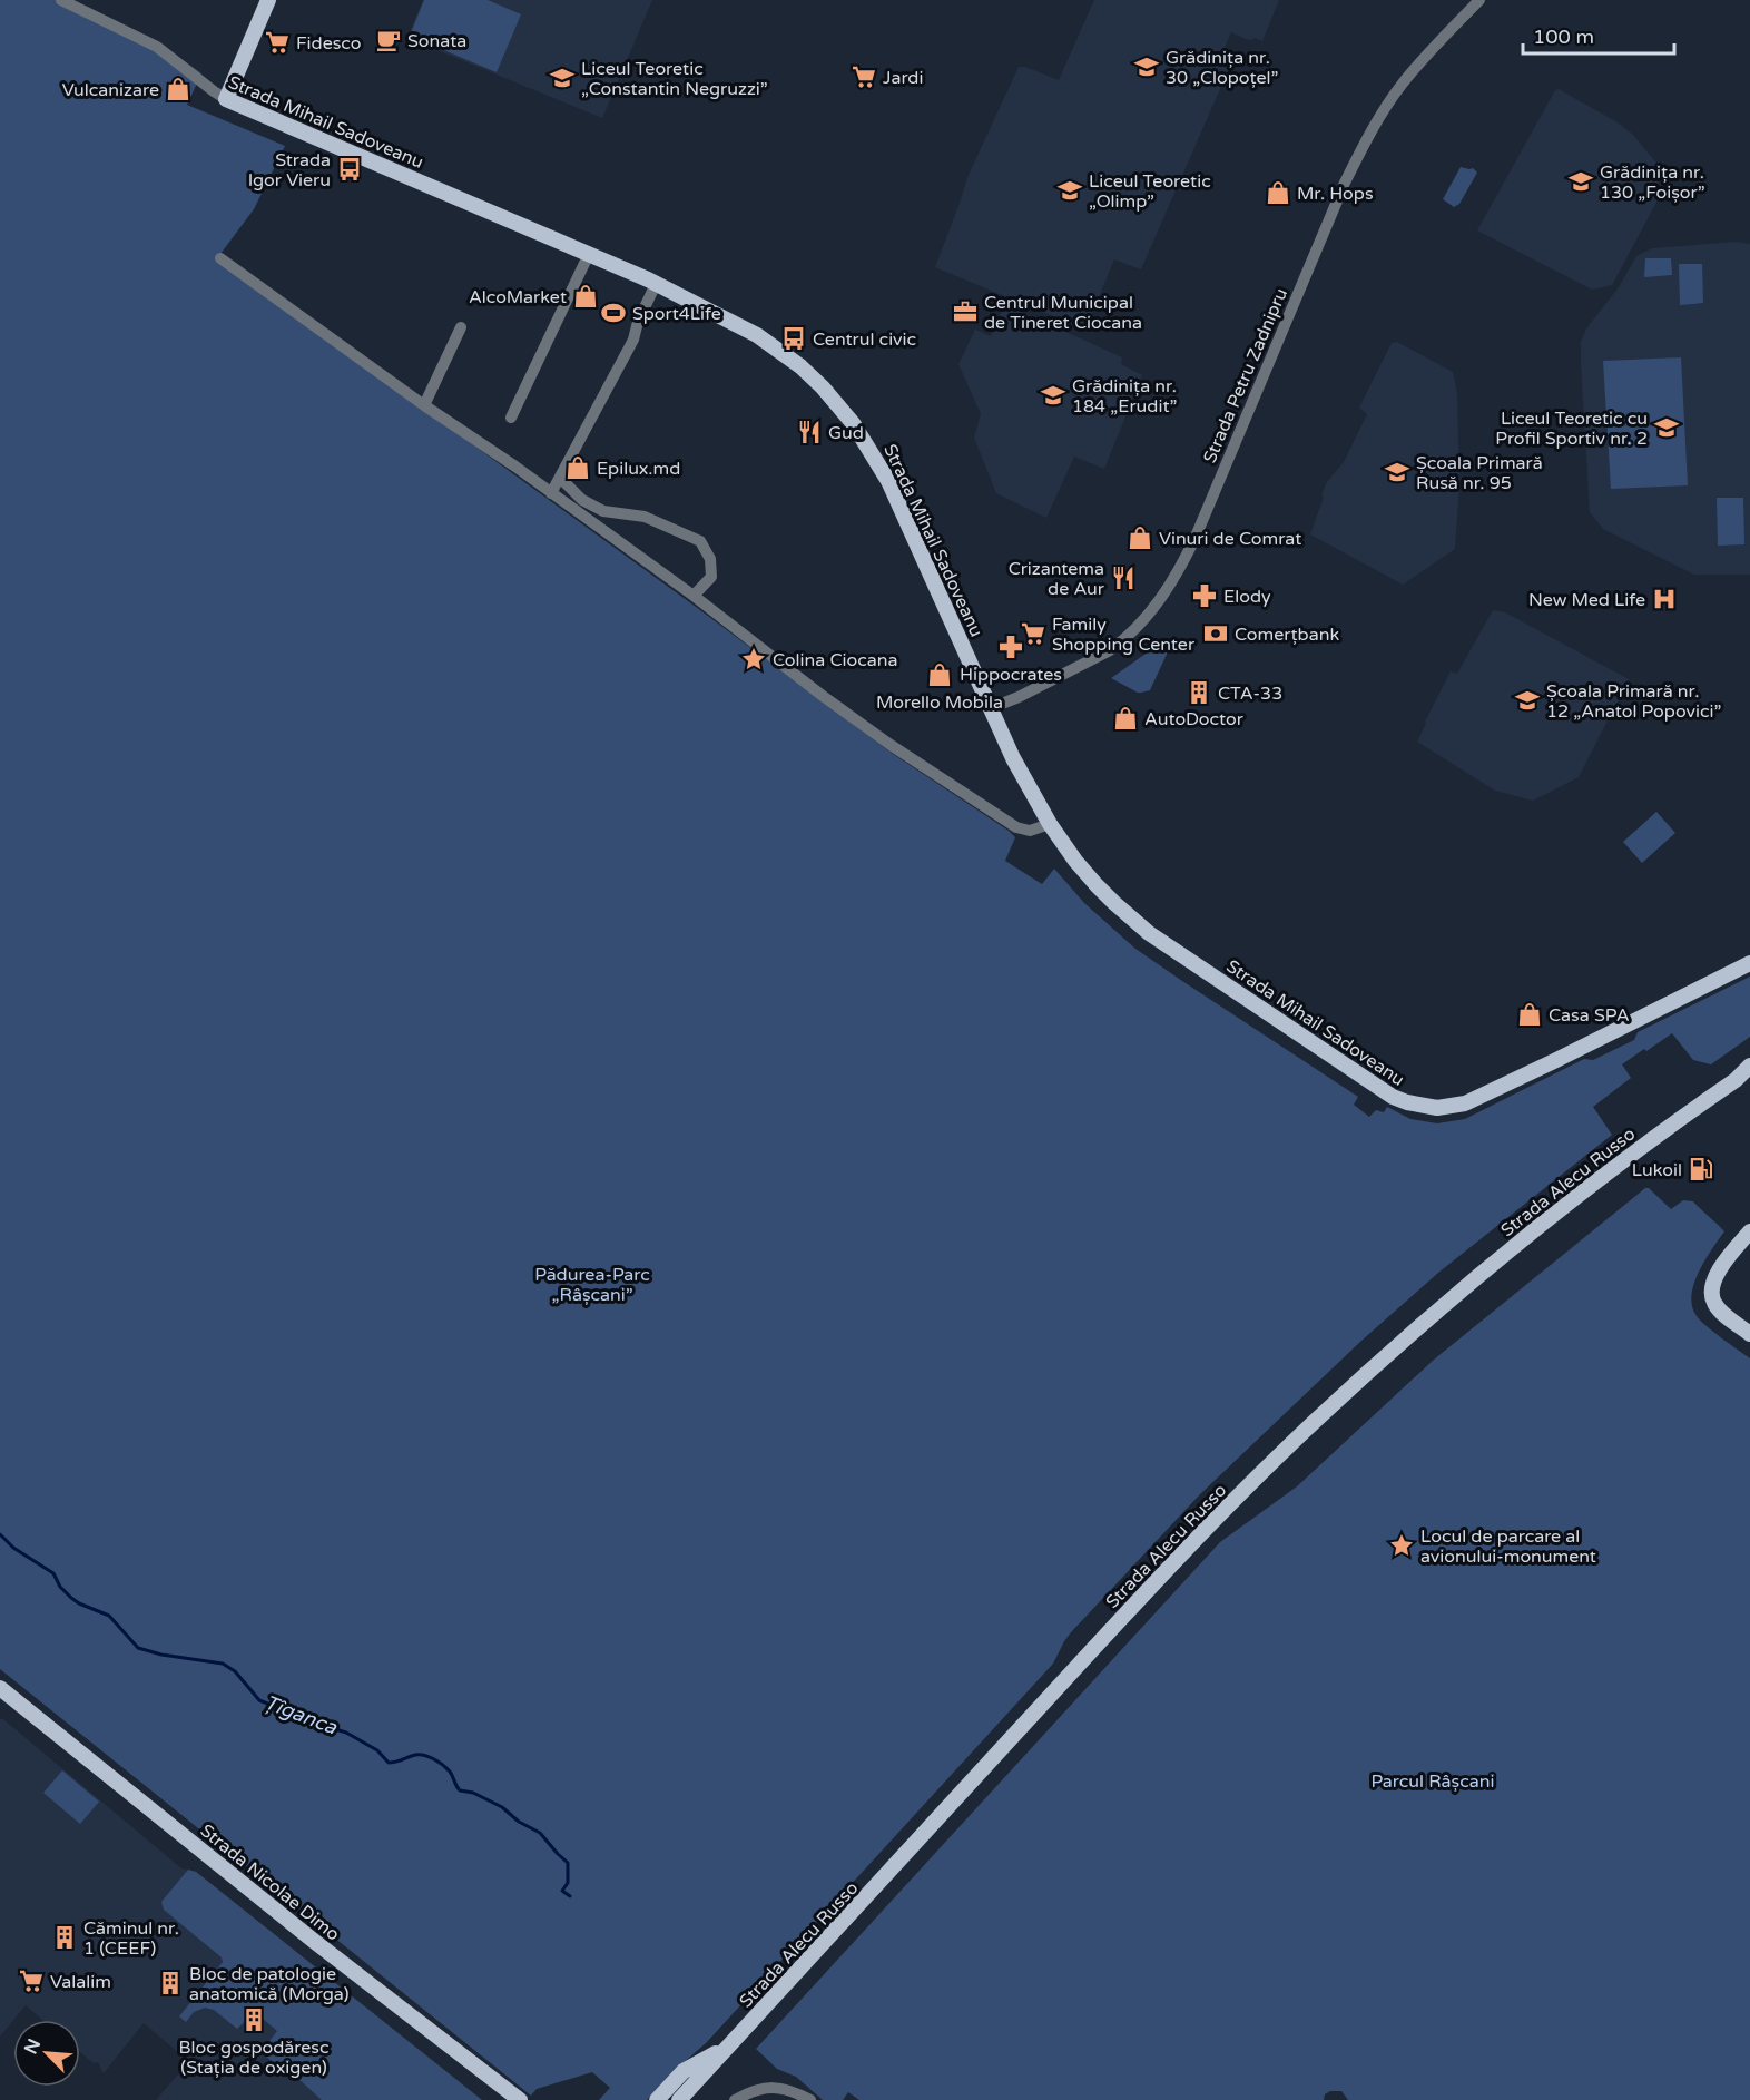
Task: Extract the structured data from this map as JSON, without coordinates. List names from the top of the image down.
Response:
{
  "streets": {
    "main road": ["Strada Mihail Sadoveanu", "Strada Alecu Russo", "Strada Nicolae Dimo"],
    "street": ["Strada Petru Zadnipru"]
  },
  "crossings": [
    ["Strada Mihail Sadoveanu", "Strada Petru Zadnipru"]
  ],
  "water": ["Țîganca"],
  "parks": ["Pădurea-Parc „Râșcani”", "Parcul Râșcani"],
  "places": {
    "cafe": ["Sonata"],
    "supermarket": [
      "Fidesco",
      "Jardi",
      "Family Shopping Center",
      "Valalim"
    ],
    "school or university": [
      "Grădinița nr. 30 „Clopoțel”",
      "Liceul Teoretic „Constantin Negruzzi”",
      "Grădinița nr. 130 „Foișor”",
      "Liceul Teoretic „Olimp”",
      "Grădinița nr. 184 „Erudit”",
      "Liceul Teoretic cu Profil Sportiv nr. 2",
      "Școala Primară Rusă nr. 95",
      "Școala Primară nr. 12 „Anatol Popovici”"
    ],
    "shop": [
      "Vulcanizare",
      "Mr. Hops",
      "AlcoMarket",
      "Epilux.md",
      "Vinuri de Comrat",
      "Morello Mobila",
      "AutoDoctor",
      "Casa SPA"
    ],
    "bus stop": ["Strada Igor Vieru", "Centrul civic"],
    "office": ["Centrul Municipal de Tineret Ciocana"],
    "sports": ["Sport4Life"],
    "restaurant": ["Gud", "Crizantema de Aur"],
    "pharmacy": ["Elody", "Hippocrates"],
    "hospital": ["New Med Life"],
    "bank": ["Comerțbank"],
    "place": ["Colina Ciocana", "Locul de parcare al avionului-monument"],
    "building": [
      "CTA-33",
      "Căminul nr. 1 (CEEF)",
      "Bloc de patologie anatomică (Morga)",
      "Bloc gospodăresc (Stația de oxigen)"
    ],
    "fuel station": ["Lukoil"]
  },
  "scale_bar": "100 m",
  "north": "top left"
}
